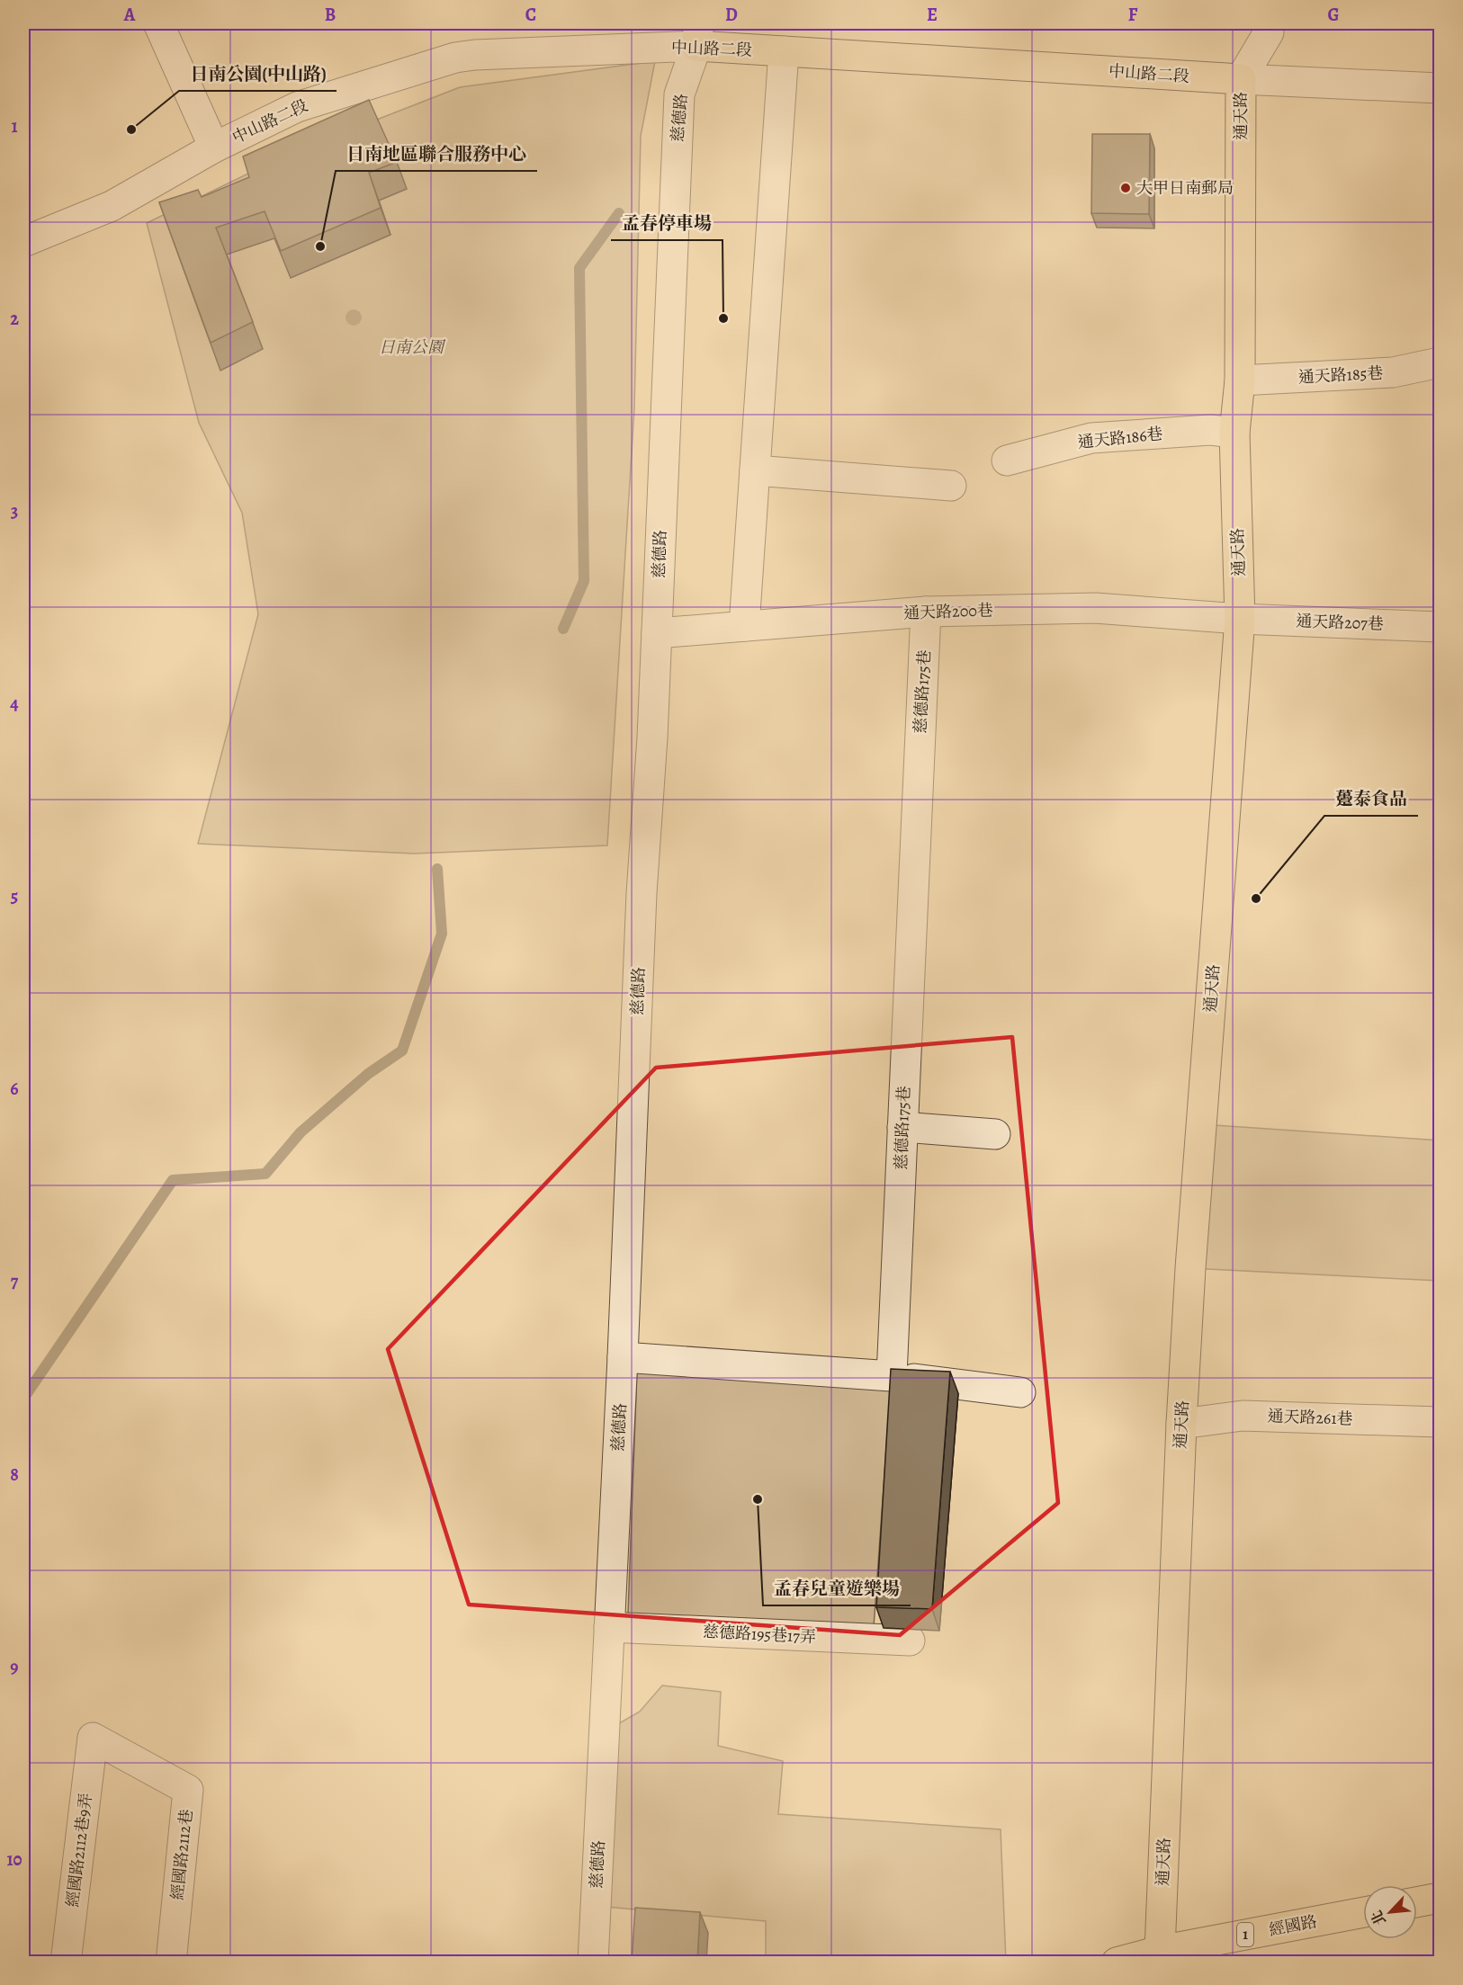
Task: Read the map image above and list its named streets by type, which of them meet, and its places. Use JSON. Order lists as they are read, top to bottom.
{
  "streets": {
    "main road": [
      "中山路二段",
      "通天路",
      "經國路",
      "1"
    ],
    "street": [
      "慈德路",
      "通天路185巷",
      "通天路186巷",
      "通天路200巷",
      "通天路207巷",
      "慈德路175巷",
      "通天路261巷",
      "慈德路195巷17弄",
      "經國路2112巷9弄",
      "經國路2112巷"
    ]
  },
  "crossings": [
    ["中山路二段", "通天路"],
    ["中山路二段", "慈德路"],
    ["通天路", "通天路185巷"],
    ["通天路", "通天路186巷"],
    ["通天路", "通天路200巷"],
    ["通天路", "通天路207巷"],
    ["通天路", "通天路261巷"],
    ["通天路", "經國路"],
    ["慈德路", "通天路200巷"],
    ["慈德路", "慈德路195巷17弄"],
    ["通天路200巷", "通天路207巷"],
    ["通天路200巷", "慈德路175巷"],
    ["經國路2112巷9弄", "經國路2112巷"]
  ],
  "parks": ["日南公園"],
  "places": [
    "日南公園(中山路)",
    "大甲日南郵局",
    "日南地區聯合服務中心",
    "孟春停車場",
    "躉泰食品",
    "孟春兒童遊樂場"
  ],
  "north": "bottom left",
  "grid": {
    "columns": [
      "A",
      "B",
      "C",
      "D",
      "E",
      "F",
      "G"
    ],
    "rows": [
      "1",
      "2",
      "3",
      "4",
      "5",
      "6",
      "7",
      "8",
      "9",
      "10"
    ]
  }
}
